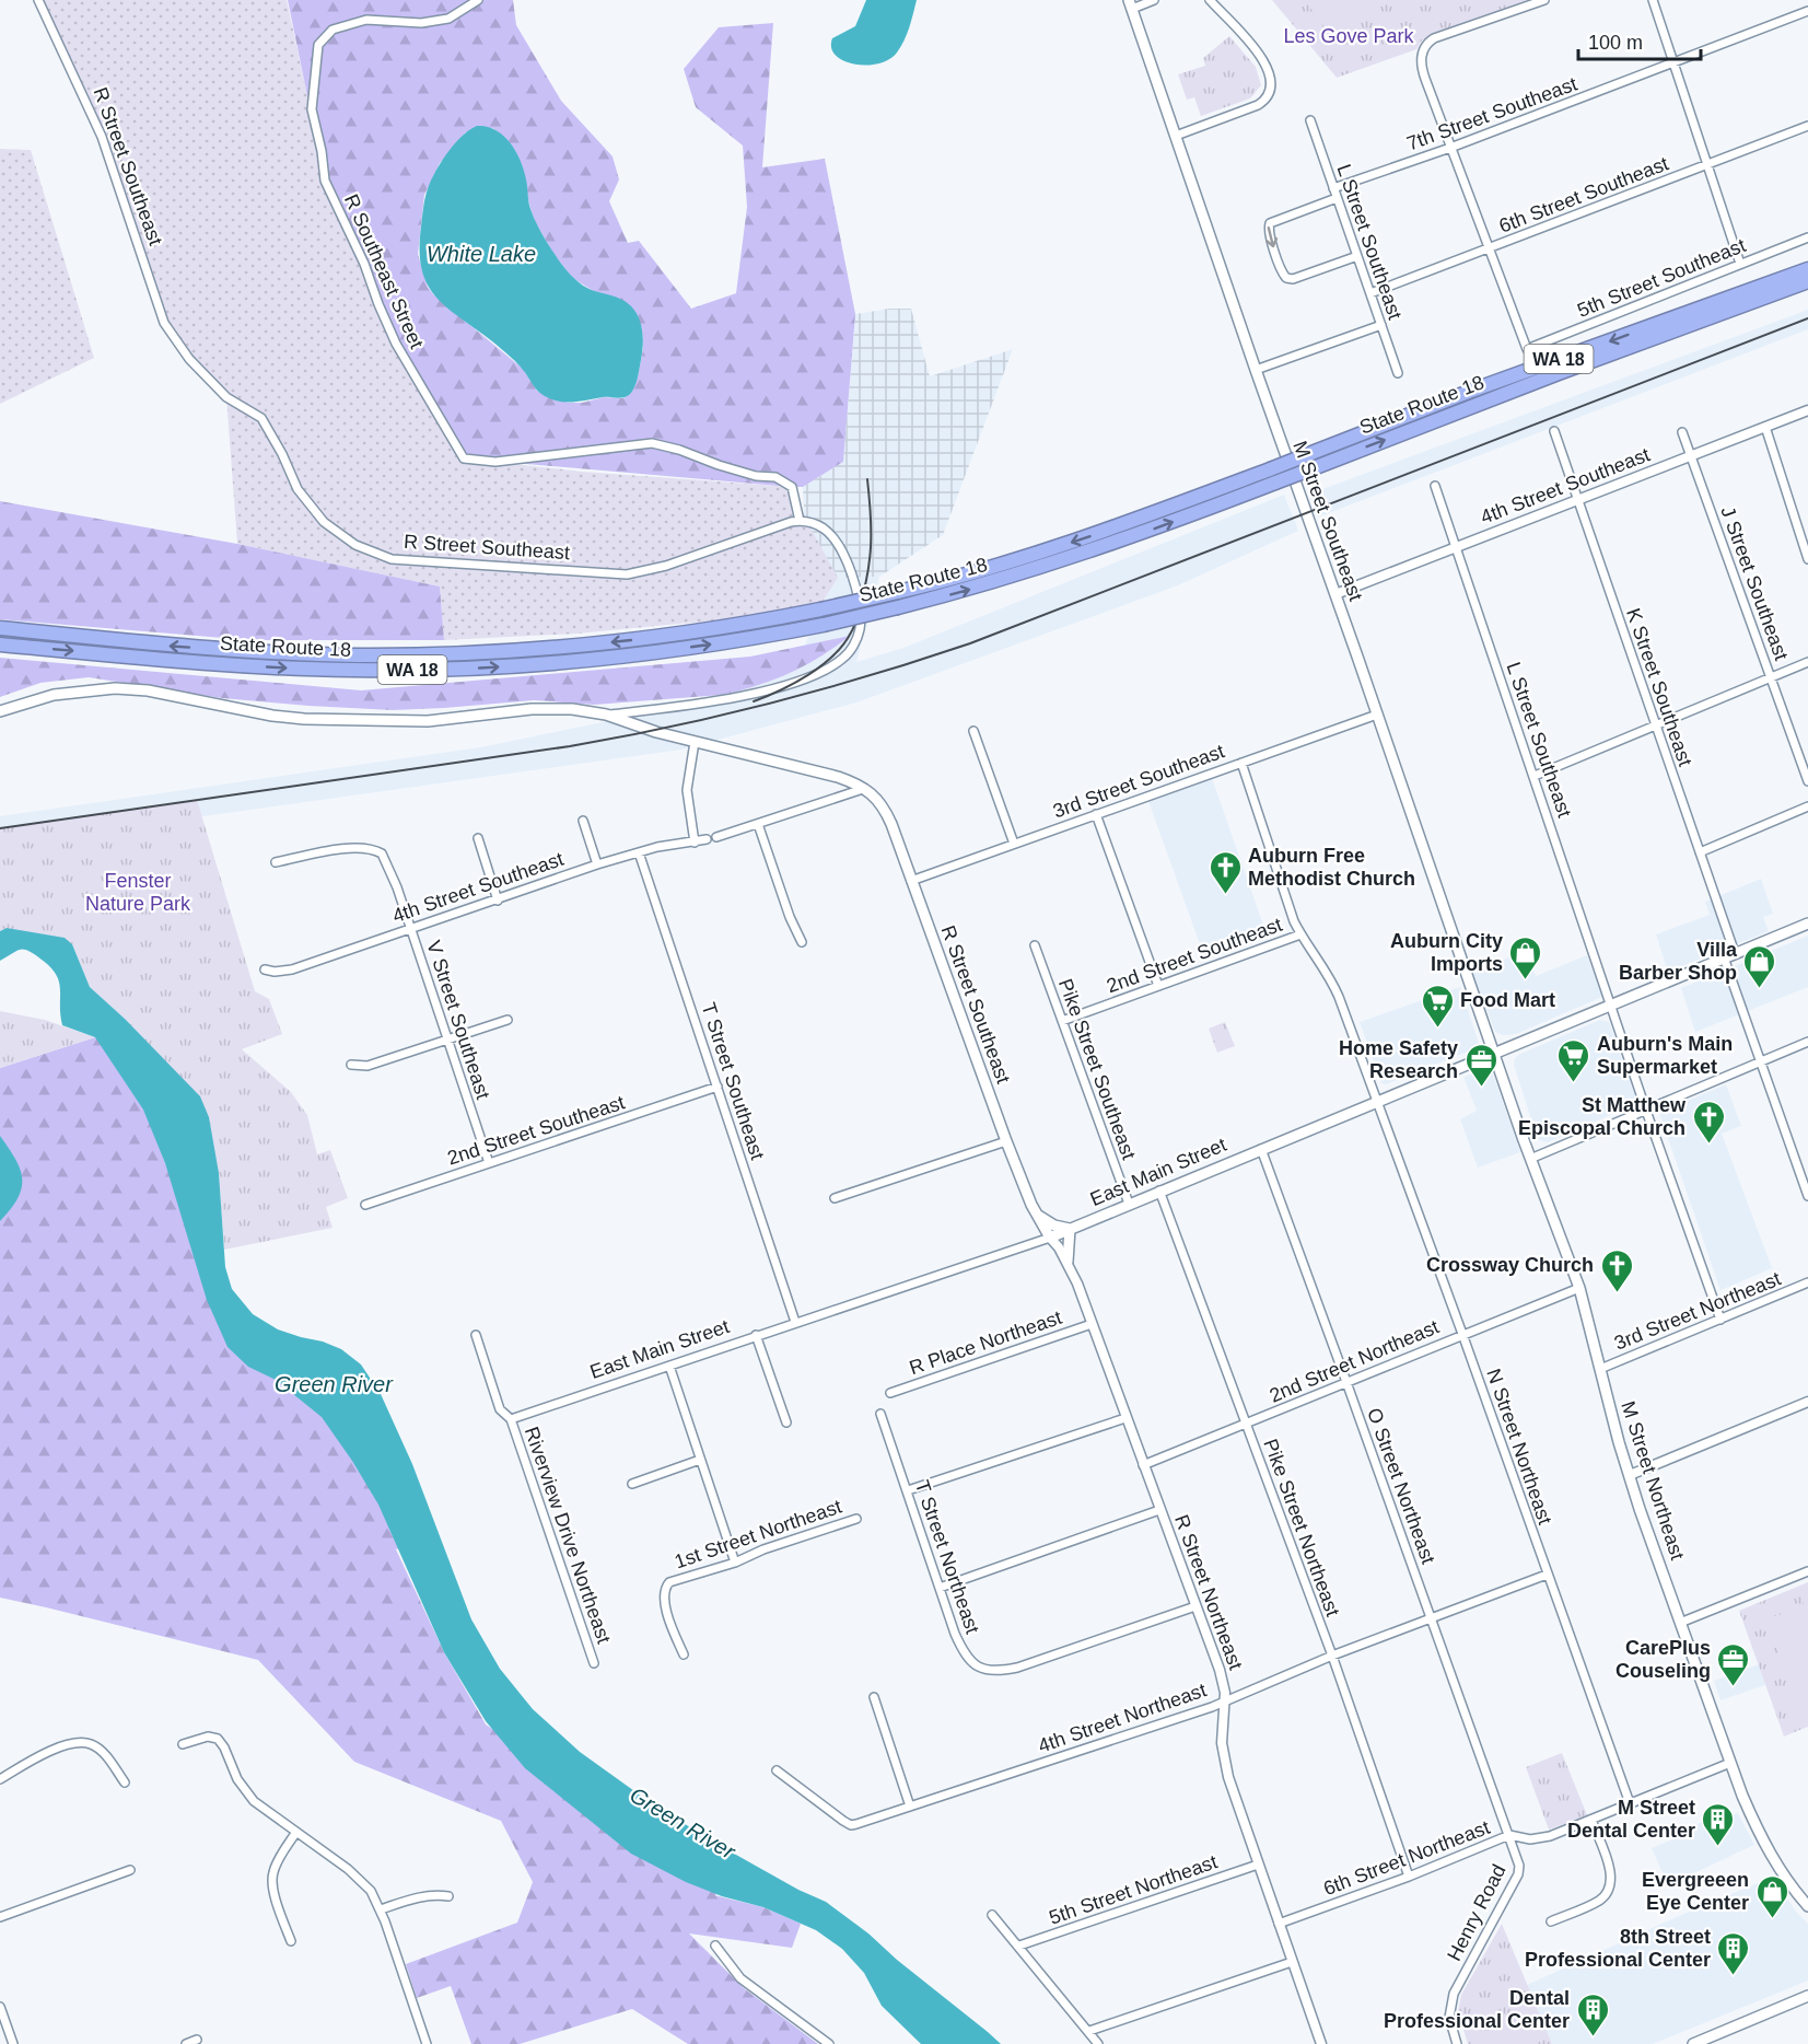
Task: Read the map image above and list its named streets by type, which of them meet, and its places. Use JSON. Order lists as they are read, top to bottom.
{
  "streets": {
    "highway": ["WA 18", "State Route 18"],
    "main road": [
      "R Street Southeast",
      "M Street Southeast",
      "East Main Street",
      "M Street Northeast"
    ],
    "street": [
      "7th Street Southeast",
      "6th Street Southeast",
      "L Street Southeast",
      "R Southeast Street",
      "5th Street Southeast",
      "4th Street Southeast",
      "J Street Southeast",
      "K Street Southeast",
      "3rd Street Southeast",
      "2nd Street Southeast",
      "V Street Southeast",
      "Pike Street Southeast",
      "T Street Southeast",
      "3rd Street Northeast",
      "R Place Northeast",
      "2nd Street Northeast",
      "N Street Northeast",
      "O Street Northeast",
      "Pike Street Northeast",
      "1st Street Northeast",
      "Riverview Drive Northeast",
      "T Street Northeast",
      "R Street Northeast",
      "4th Street Northeast",
      "6th Street Northeast",
      "5th Street Northeast",
      "Henry Road"
    ]
  },
  "crossings": [
    ["7th Street Southeast", "L Street Southeast"],
    ["R Street Southeast", "R Southeast Street"],
    ["R Street Southeast", "3rd Street Southeast"],
    ["R Street Southeast", "East Main Street"],
    ["R Street Southeast", "R Street Northeast"],
    ["6th Street Southeast", "L Street Southeast"],
    ["6th Street Southeast", "5th Street Southeast"],
    ["L Street Southeast", "4th Street Southeast"],
    ["L Street Southeast", "East Main Street"],
    ["L Street Southeast", "3rd Street Northeast"],
    ["4th Street Southeast", "M Street Southeast"],
    ["4th Street Southeast", "J Street Southeast"],
    ["4th Street Southeast", "K Street Southeast"],
    ["4th Street Southeast", "V Street Southeast"],
    ["4th Street Southeast", "T Street Southeast"],
    ["M Street Southeast", "3rd Street Southeast"],
    ["M Street Southeast", "East Main Street"],
    ["M Street Southeast", "M Street Northeast"],
    ["K Street Southeast", "East Main Street"],
    ["3rd Street Southeast", "N Street Northeast"],
    ["2nd Street Southeast", "V Street Southeast"],
    ["2nd Street Southeast", "Pike Street Southeast"],
    ["2nd Street Southeast", "T Street Southeast"],
    ["2nd Street Southeast", "N Street Northeast"],
    ["Pike Street Southeast", "East Main Street"],
    ["T Street Southeast", "East Main Street"],
    ["East Main Street", "N Street Northeast"],
    ["East Main Street", "M Street Northeast"],
    ["East Main Street", "O Street Northeast"],
    ["East Main Street", "Pike Street Northeast"],
    ["East Main Street", "Riverview Drive Northeast"],
    ["East Main Street", "R Street Northeast"],
    ["3rd Street Northeast", "M Street Northeast"],
    ["R Place Northeast", "R Street Northeast"],
    ["2nd Street Northeast", "N Street Northeast"],
    ["2nd Street Northeast", "M Street Northeast"],
    ["2nd Street Northeast", "O Street Northeast"],
    ["2nd Street Northeast", "Pike Street Northeast"],
    ["2nd Street Northeast", "R Street Northeast"],
    ["N Street Northeast", "4th Street Northeast"],
    ["N Street Northeast", "6th Street Northeast"],
    ["M Street Northeast", "6th Street Northeast"],
    ["O Street Northeast", "4th Street Northeast"],
    ["O Street Northeast", "6th Street Northeast"],
    ["O Street Northeast", "Henry Road"],
    ["Pike Street Northeast", "4th Street Northeast"],
    ["Pike Street Northeast", "6th Street Northeast"],
    ["T Street Northeast", "R Street Northeast"],
    ["R Street Northeast", "4th Street Northeast"],
    ["R Street Northeast", "6th Street Northeast"],
    ["R Street Northeast", "5th Street Northeast"],
    ["6th Street Northeast", "Henry Road"]
  ],
  "water": ["White Lake", "Green River"],
  "parks": ["Les Gove Park", "Fenster Nature Park"],
  "places": {
    "church": ["Auburn Free Methodist Church", "St Matthew Episcopal Church", "Crossway Church"],
    "shop": ["Auburn City Imports", "Villa Barber Shop", "Evergreeen Eye Center"],
    "supermarket": ["Food Mart", "Auburn's Main Supermarket"],
    "office": ["Home Safety Research", "CarePlus Couseling"],
    "building": ["M Street Dental Center", "8th Street Professional Center", "Dental Professional Center"]
  },
  "scale_bar": "100 m"
}
